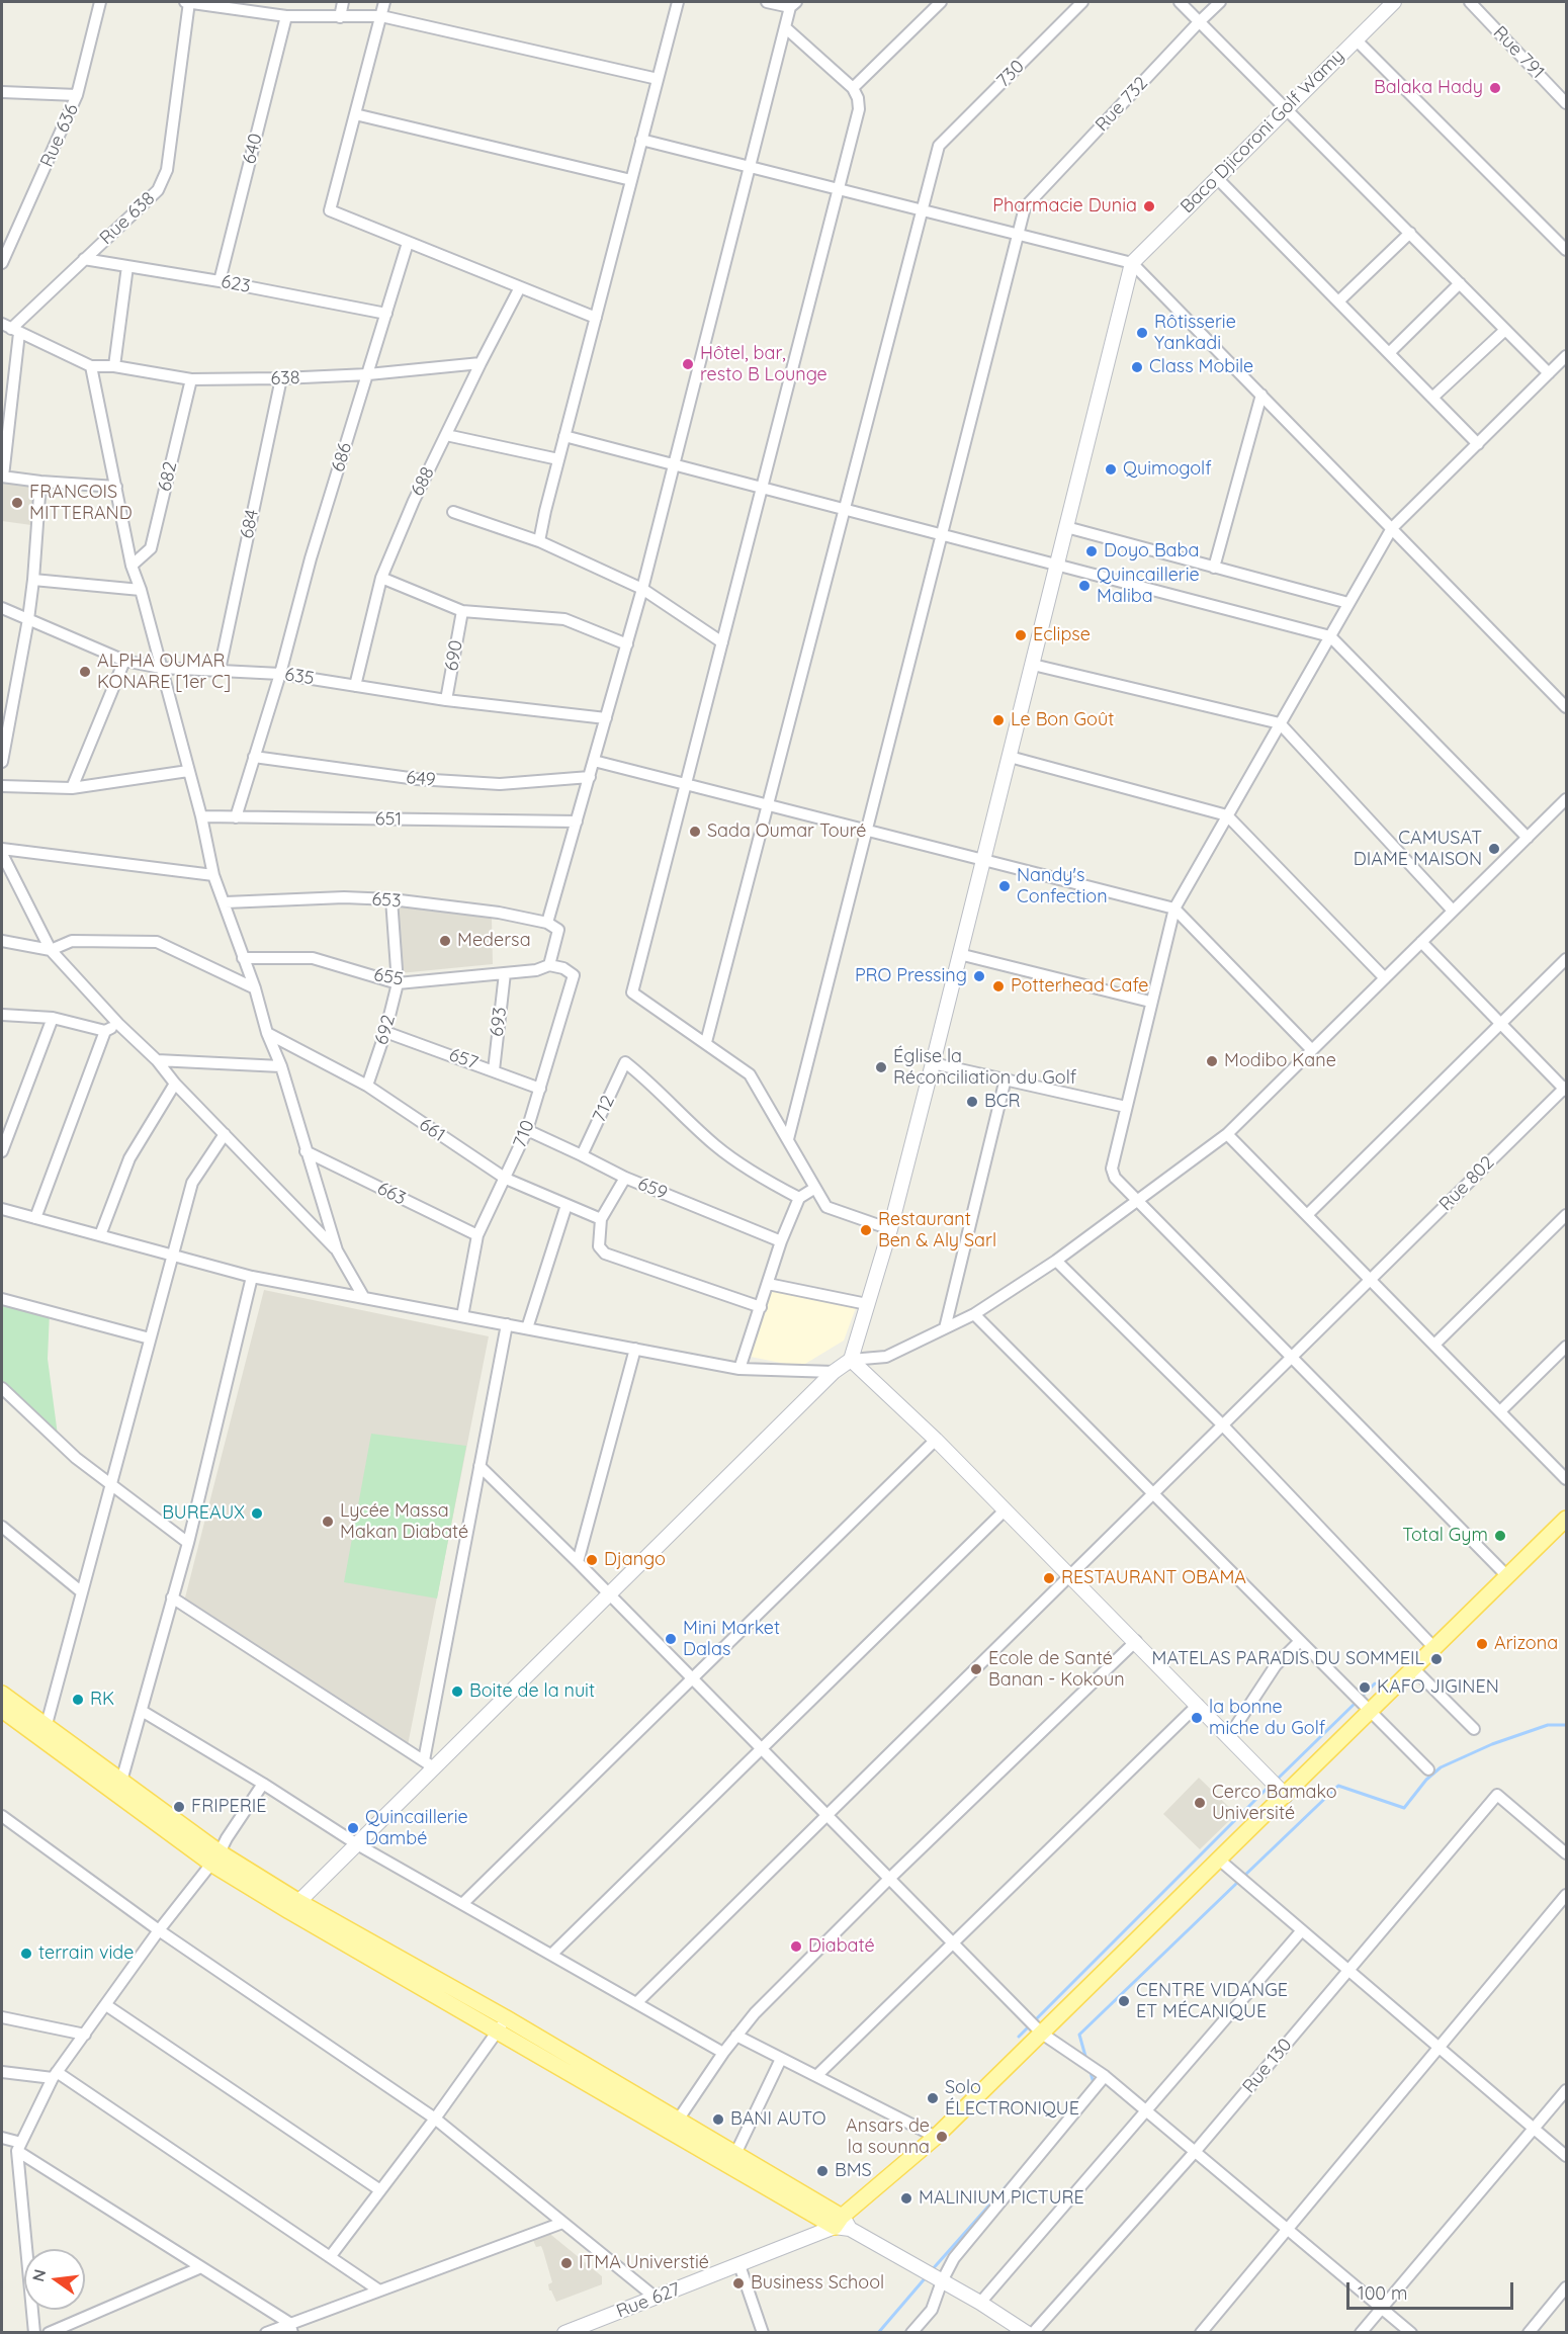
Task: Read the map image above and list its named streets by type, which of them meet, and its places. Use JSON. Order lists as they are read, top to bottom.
{
  "streets": {
    "street": [
      "Rue 791",
      "730",
      "Rue 732",
      "Baco Djicoroni Golf Wamy",
      "Rue 636",
      "640",
      "Rue 638",
      "623",
      "638",
      "686",
      "682",
      "688",
      "684",
      "690",
      "635",
      "649",
      "651",
      "653",
      "655",
      "693",
      "692",
      "657",
      "712",
      "661",
      "710",
      "Rue 802",
      "659",
      "663",
      "Rue 130",
      "Rue 627"
    ]
  },
  "crossings": [
    ["640", "623"],
    ["Rue 638", "623"],
    ["623", "686"],
    ["638", "686"],
    ["638", "682"],
    ["638", "688"],
    ["638", "684"],
    ["686", "635"],
    ["686", "649"],
    ["686", "651"],
    ["688", "635"],
    ["684", "635"],
    ["690", "635"],
    ["653", "692"],
    ["655", "693"],
    ["655", "692"],
    ["655", "710"],
    ["693", "657"],
    ["692", "657"],
    ["692", "661"],
    ["657", "710"],
    ["712", "659"],
    ["661", "710"],
    ["710", "659"],
    ["710", "663"]
  ],
  "places": [
    "Balaka Hady",
    "Pharmacie Dunia",
    "Rôtisserie Yankadi",
    "Hôtel, bar, resto B Lounge",
    "Class Mobile",
    "Quimogolf",
    "FRANCOIS MITTERAND",
    "Doyo Baba",
    "Quincaillerie Maliba",
    "Eclipse",
    "ALPHA OUMAR KONARE [1er C]",
    "Le Bon Goût",
    "Sada Oumar Touré",
    "CAMUSAT DIAME MAISON",
    "Nandy's Confection",
    "Medersa",
    "PRO Pressing",
    "Potterhead Cafe",
    "Modibo Kane",
    "Église la Réconciliation du Golf",
    "BCR",
    "Restaurant Ben & Aly Sarl",
    "BUREAUX",
    "Lycée Massa Makan Diabaté",
    "Total Gym",
    "Django",
    "RESTAURANT OBAMA",
    "Mini Market Dalas",
    "Arizona",
    "MATELAS PARADIS DU SOMMEIL",
    "Ecole de Santé Banan - Kokoun",
    "KAFO JIGINEN",
    "Boite de la nuit",
    "RK",
    "la bonne miche du Golf",
    "Cerco Bamako Université",
    "FRIPERIE",
    "Quincaillerie Dambé",
    "Diabaté",
    "terrain vide",
    "CENTRE VIDANGE ET MÉCANIQUE",
    "Solo ÉLECTRONIQUE",
    "BANI AUTO",
    "Ansars de la sounna",
    "BMS",
    "MALINIUM PICTURE",
    "ITMA Universtié",
    "Business School"
  ],
  "scale_bar": "100 m",
  "north": "left"
}
